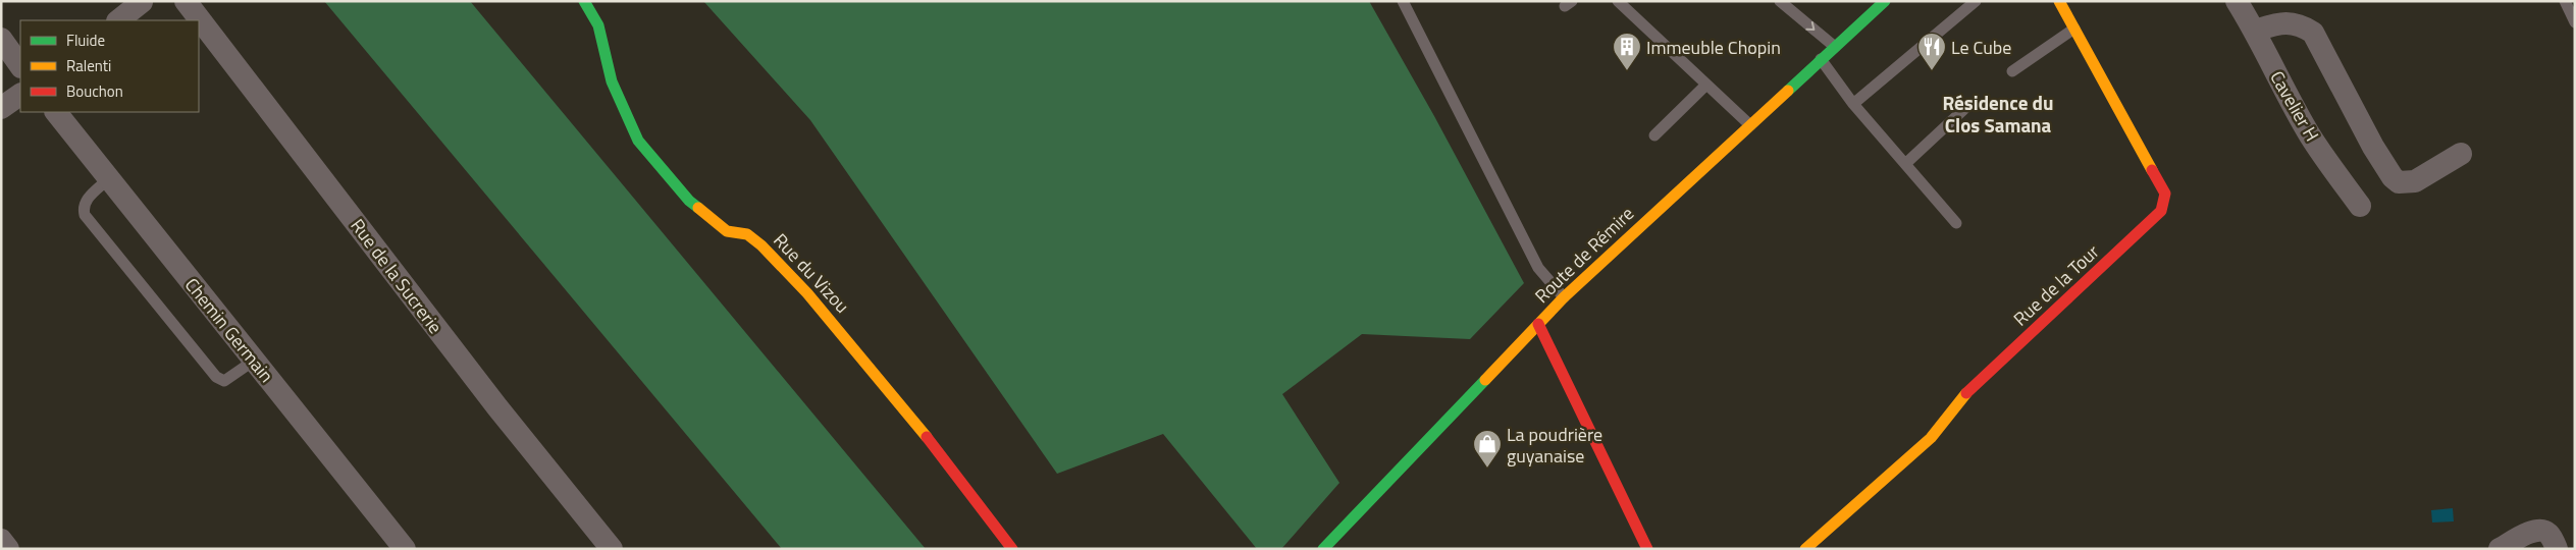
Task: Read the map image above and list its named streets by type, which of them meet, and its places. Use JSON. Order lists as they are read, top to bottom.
{
  "streets": {
    "street": [
      "Cavelier H",
      "Route de Rémire",
      "Rue du Vizou",
      "Rue de la Sucrerie",
      "Rue de la Tour",
      "Chemin Germain"
    ]
  },
  "districts": ["Résidence du Clos Samana"],
  "places": {
    "building": ["Immeuble Chopin"],
    "restaurant": ["Le Cube"],
    "shop": ["La poudrière guyanaise"]
  },
  "legend": ["Fluide", "Ralenti", "Bouchon"]
}
